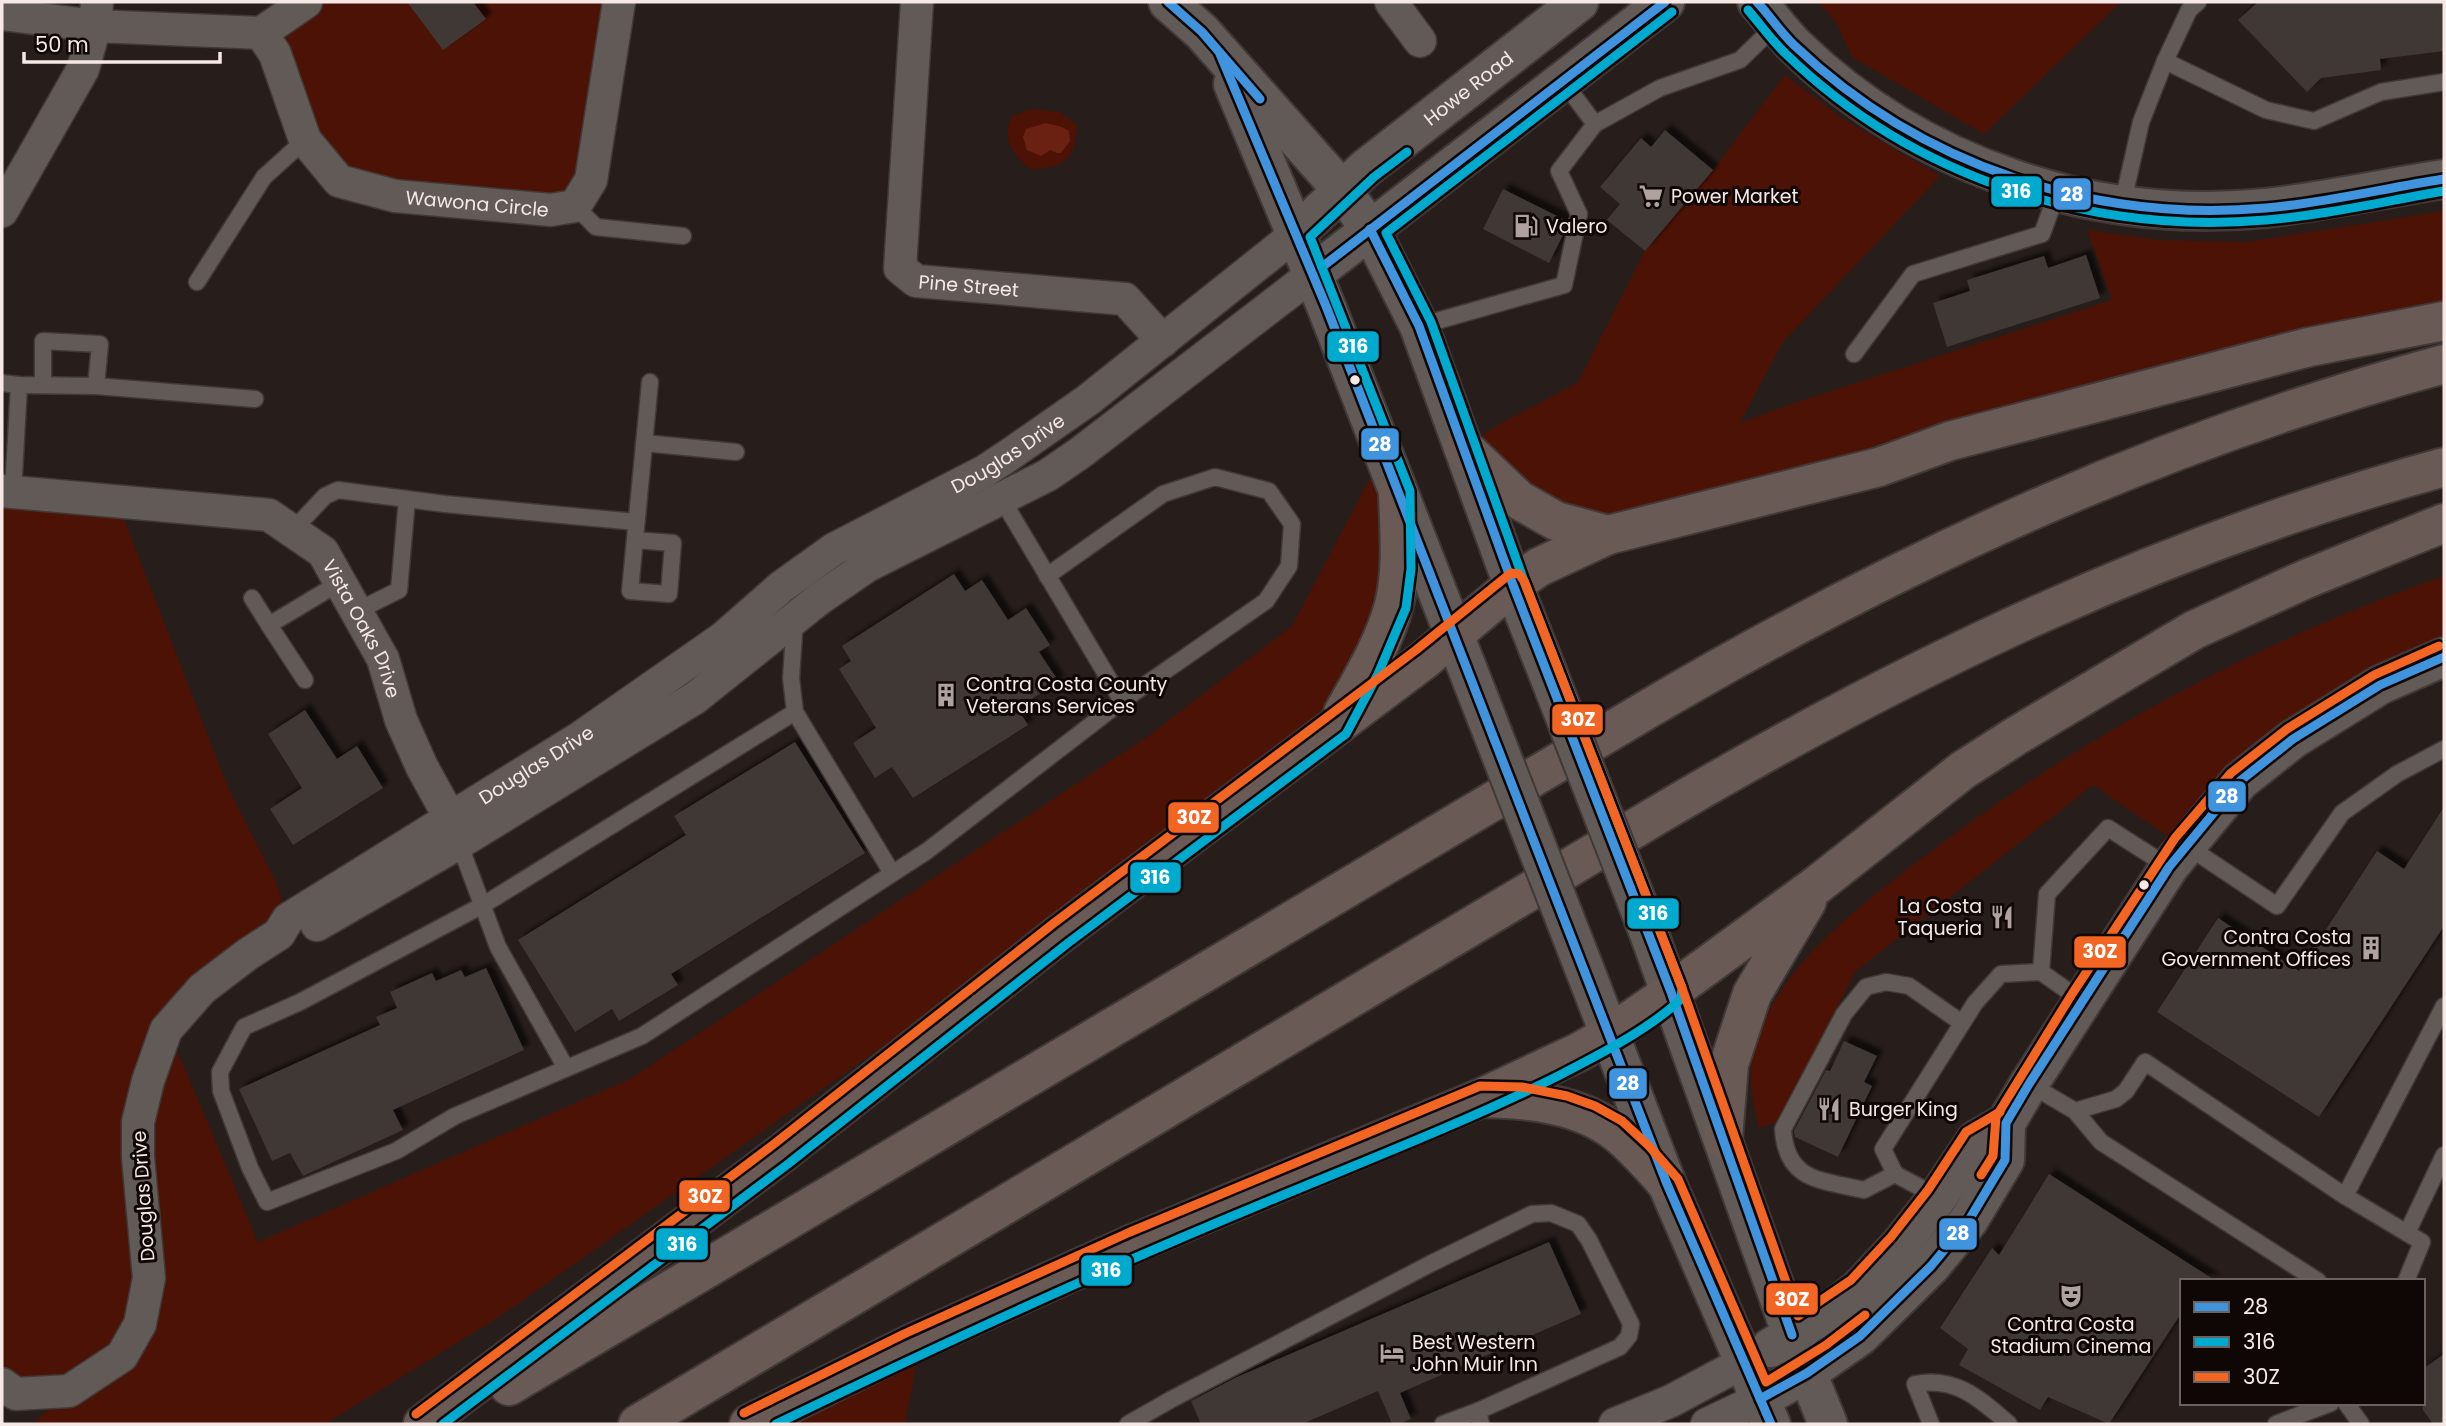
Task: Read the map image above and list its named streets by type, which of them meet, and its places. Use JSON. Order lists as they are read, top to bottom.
{
  "streets": {
    "street": [
      "Howe Road",
      "Wawona Circle",
      "Pine Street",
      "Douglas Drive",
      "Vista Oaks Drive"
    ]
  },
  "crossings": [
    ["Howe Road", "Douglas Drive"],
    ["Pine Street", "Douglas Drive"],
    ["Douglas Drive", "Vista Oaks Drive"]
  ],
  "places": {
    "supermarket": ["Power Market"],
    "fuel station": ["Valero"],
    "building": ["Contra Costa County Veterans Services", "Contra Costa Government Offices"],
    "restaurant": ["La Costa Taqueria", "Burger King"],
    "theatre": ["Contra Costa Stadium Cinema"],
    "hotel": ["Best Western John Muir Inn"]
  },
  "lines": ["transit line 28", "transit line 316", "transit line 30Z"],
  "legend": ["28", "316", "30Z"],
  "scale_bar": "50 m"
}
